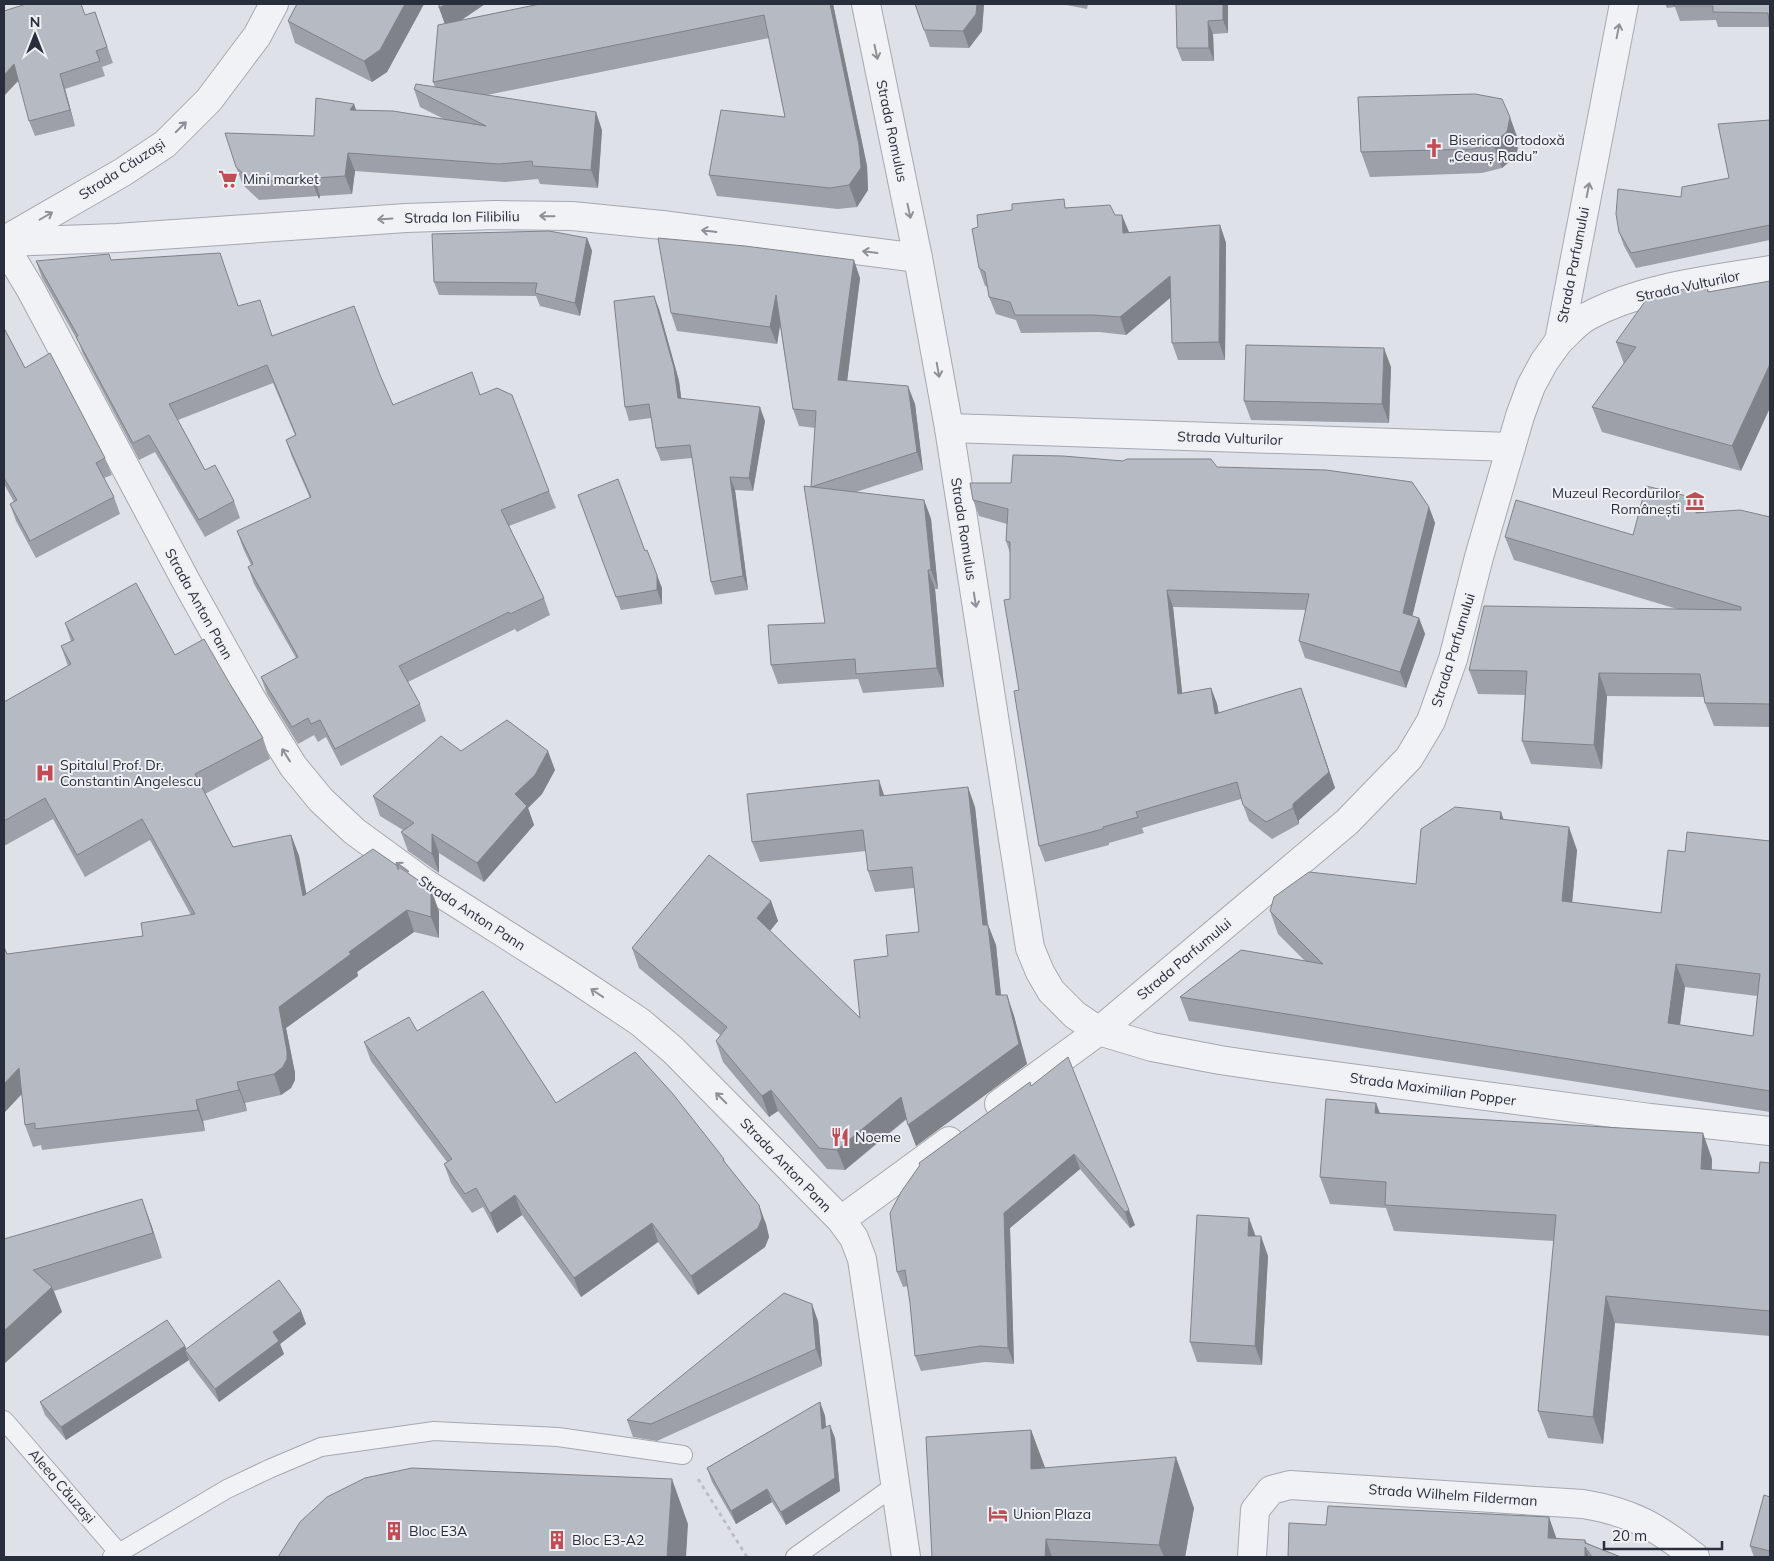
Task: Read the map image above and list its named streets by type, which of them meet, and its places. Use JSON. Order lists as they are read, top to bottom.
{
  "streets": {
    "street": [
      "Strada Romulus",
      "Strada Căuzași",
      "Strada Ion Filibiliu",
      "Strada Parfumului",
      "Strada Vulturilor",
      "Strada Anton Pann",
      "Strada Maximilian Popper",
      "Strada Wilhelm Filderman"
    ],
    "lane": ["Aleea Căuzași"]
  },
  "crossings": [
    ["Strada Romulus", "Strada Ion Filibiliu"],
    ["Strada Romulus", "Strada Parfumului"],
    ["Strada Romulus", "Strada Vulturilor"],
    ["Strada Romulus", "Strada Maximilian Popper"],
    ["Strada Căuzași", "Strada Ion Filibiliu"],
    ["Strada Parfumului", "Strada Vulturilor"],
    ["Strada Parfumului", "Strada Anton Pann"],
    ["Strada Parfumului", "Strada Maximilian Popper"]
  ],
  "one_way": [
    "Strada Romulus",
    "Strada Căuzași",
    "Strada Ion Filibiliu",
    "Strada Anton Pann"
  ],
  "places": {
    "church": ["Biserica Ortodoxă „Ceauș Radu”"],
    "supermarket": ["Mini market"],
    "museum": ["Muzeul Recordurilor Românești"],
    "hospital": ["Spitalul Prof. Dr. Constantin Angelescu"],
    "restaurant": ["Noeme"],
    "hotel": ["Union Plaza"],
    "building": ["Bloc E3A", "Bloc E3-A2"]
  },
  "scale_bar": "20 m",
  "north": "top"
}
